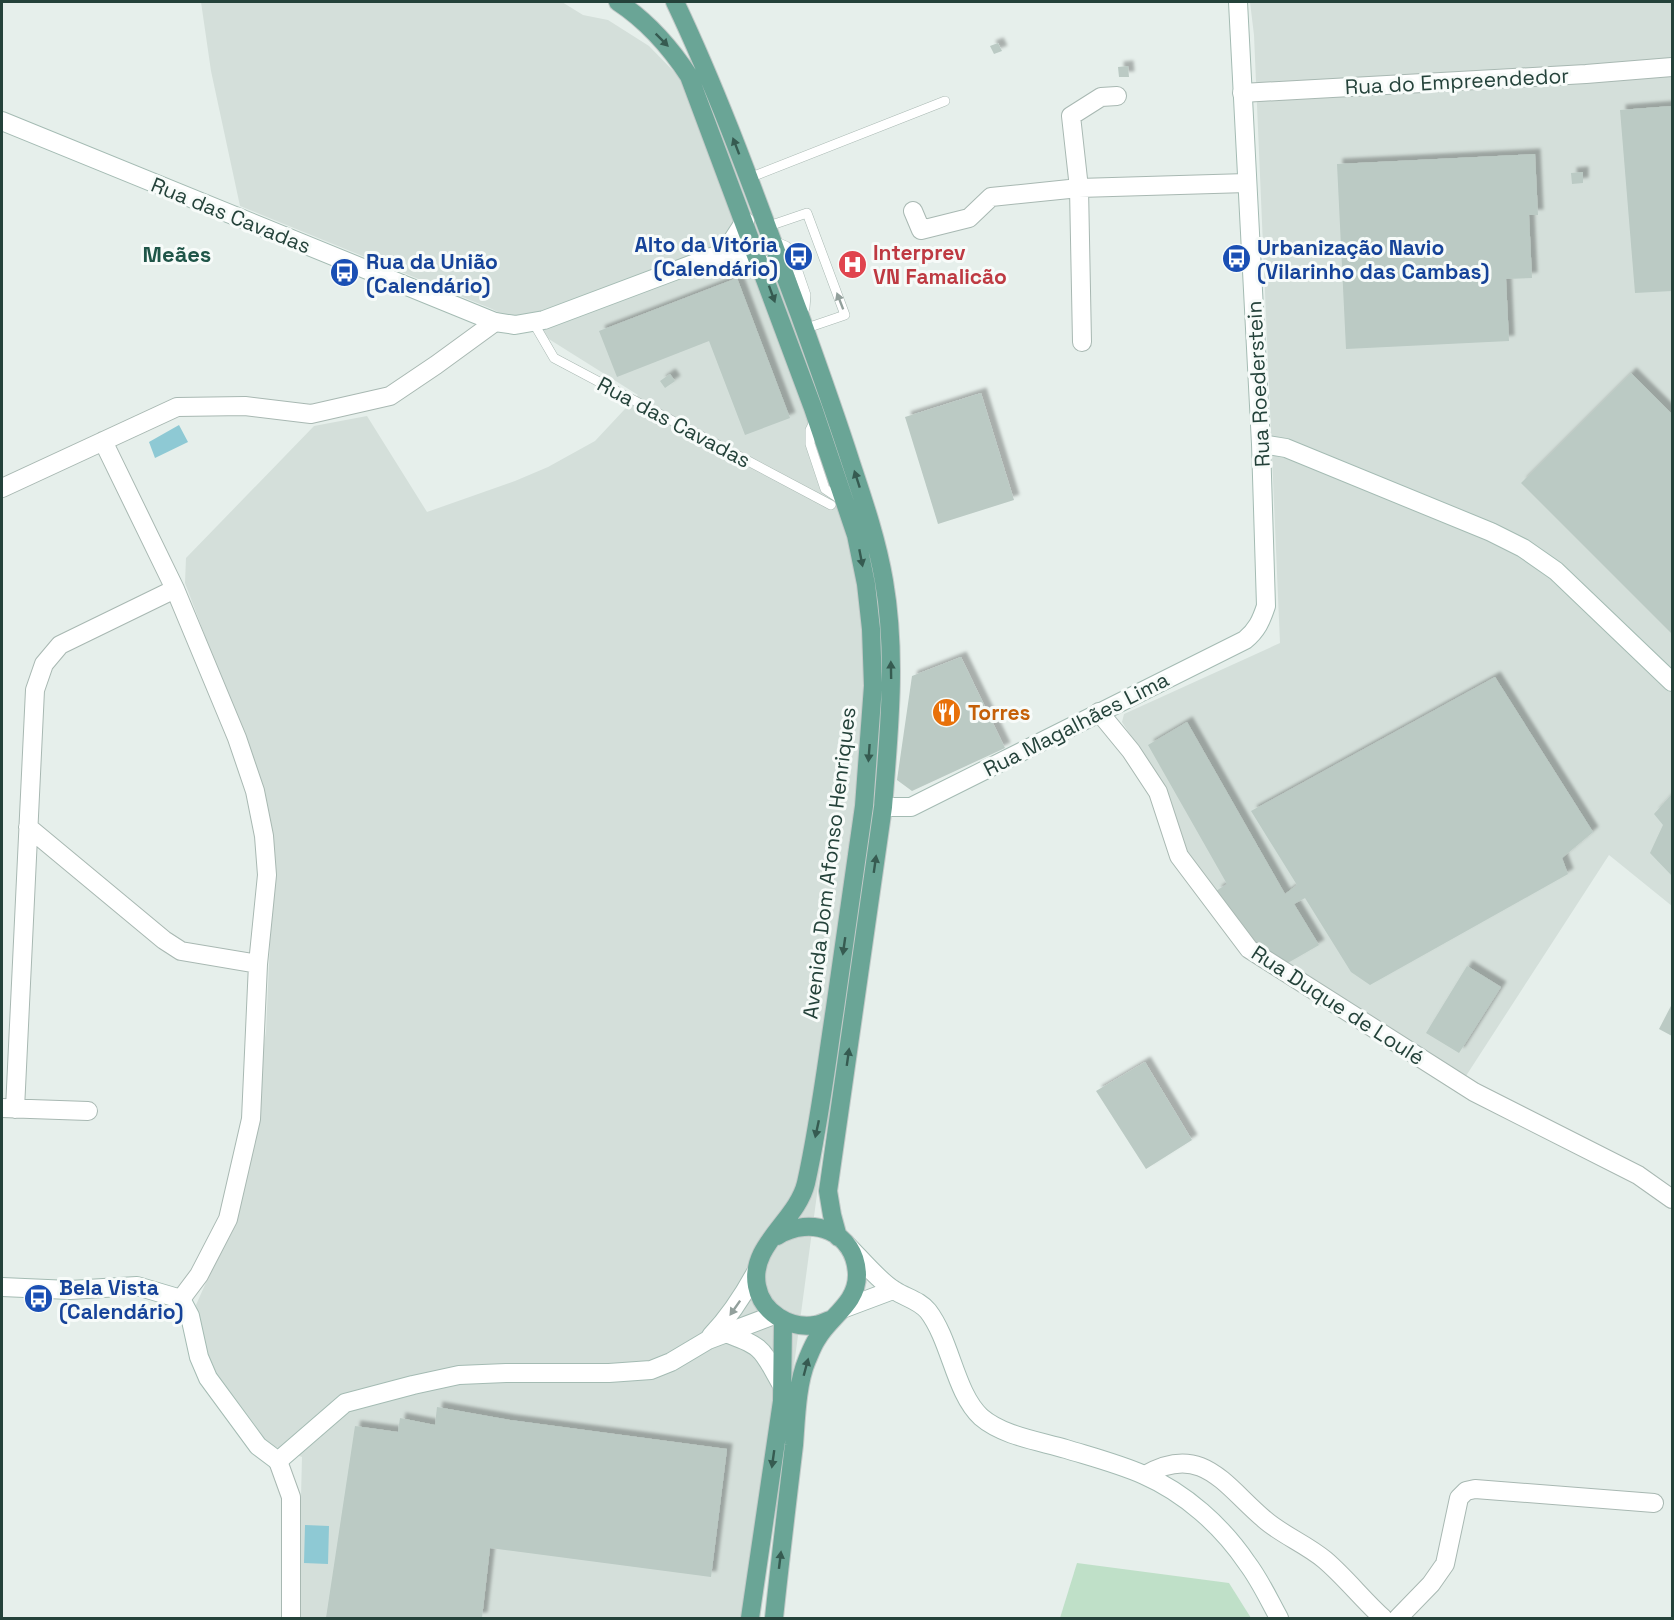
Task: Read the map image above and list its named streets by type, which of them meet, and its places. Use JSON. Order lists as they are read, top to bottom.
{
  "streets": {
    "main road": ["Avenida Dom Afonso Henriques"],
    "street": [
      "Rua do Empreendedor",
      "Rua das Cavadas",
      "Rua Roederstein",
      "Rua Magalhães Lima",
      "Rua Duque de Loulé"
    ]
  },
  "crossings": [
    ["Rua do Empreendedor", "Rua Roederstein"],
    ["Rua das Cavadas", "Avenida Dom Afonso Henriques"],
    ["Rua Roederstein", "Rua Magalhães Lima"],
    ["Rua Magalhães Lima", "Avenida Dom Afonso Henriques"],
    ["Rua Magalhães Lima", "Rua Duque de Loulé"]
  ],
  "districts": ["Meães"],
  "places": {
    "bus stop": [
      "Alto da Vitória (Calendário)",
      "Urbanização Navio (Vilarinho das Cambas)",
      "Rua da União (Calendário)",
      "Bela Vista (Calendário)"
    ],
    "hospital": ["Interprev VN Famalicão"],
    "restaurant": ["Torres"]
  }
}
